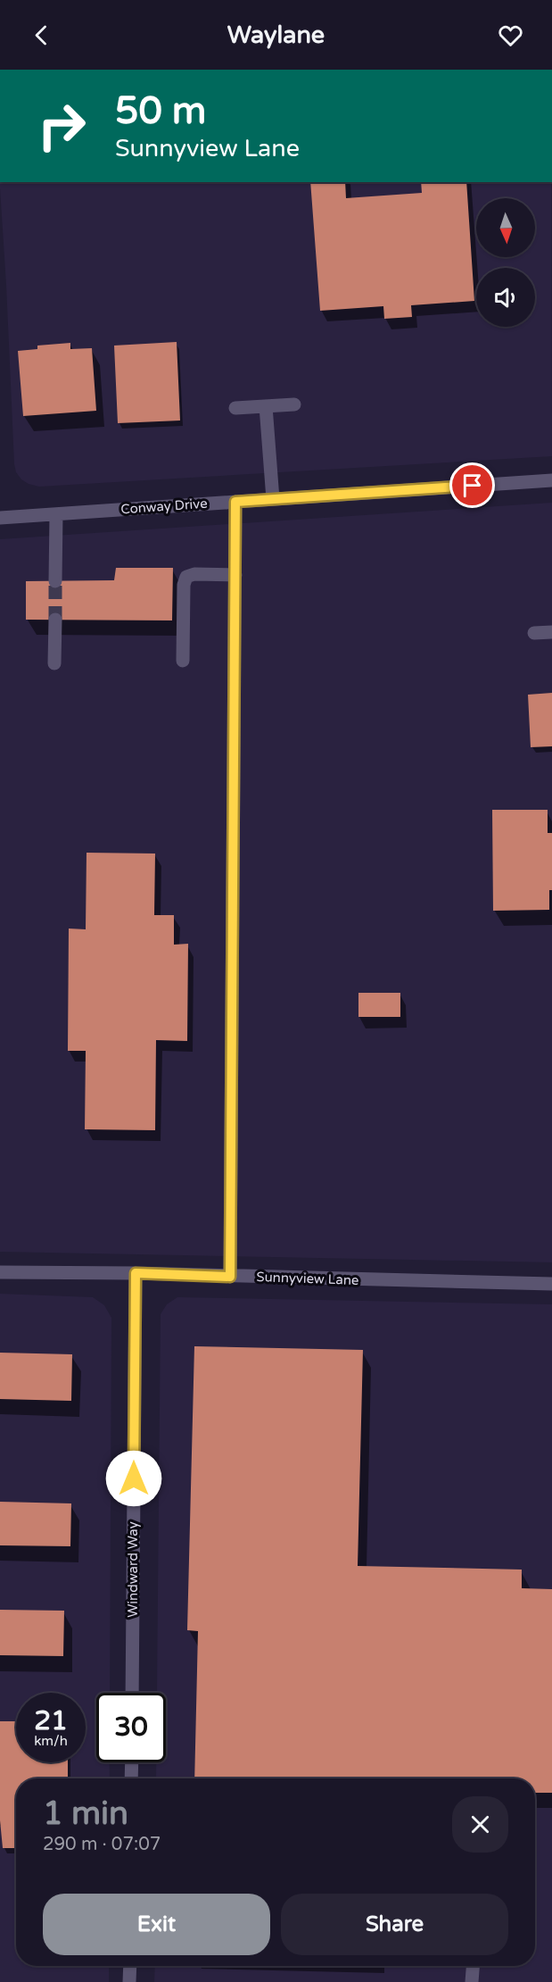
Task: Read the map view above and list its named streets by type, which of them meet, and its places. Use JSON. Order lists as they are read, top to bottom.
{
  "streets": {
    "street": ["Conway Drive", "Sunnyview Lane", "Windward Way"]
  },
  "crossings": [
    ["Sunnyview Lane", "Windward Way"]
  ],
  "north": "bottom",
  "page": {
    "header": "Waylane",
    "turn": ["50 m", "Sunnyview Lane"],
    "speed": "21 km/h",
    "limit": "30",
    "heading": ["1 min", "290 m · 07:07"],
    "buttons": ["Exit", "Share"]
  }
}
